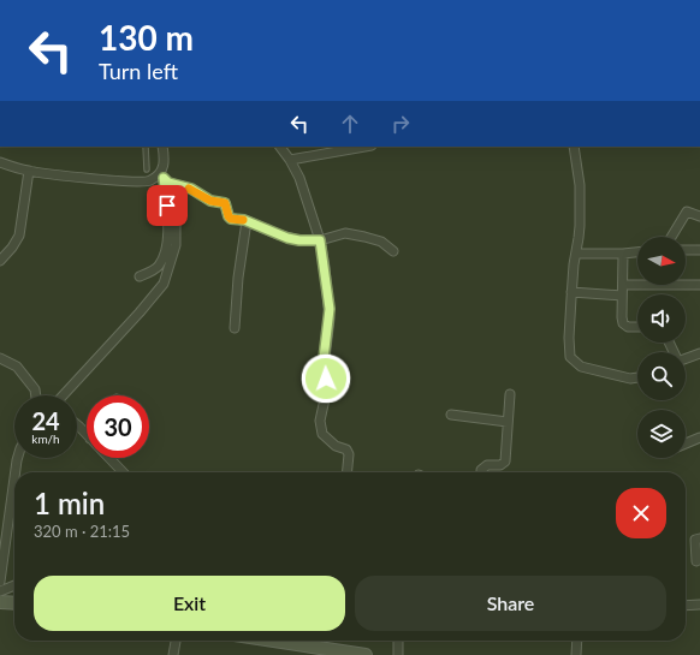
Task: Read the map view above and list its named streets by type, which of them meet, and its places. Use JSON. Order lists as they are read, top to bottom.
{
  "north": "right",
  "page": {
    "turn": ["130 m", "Turn left"],
    "speed": "24 km/h",
    "limit": "30",
    "heading": ["1 min", "320 m · 21:15"],
    "buttons": ["Exit", "Share"]
  }
}
